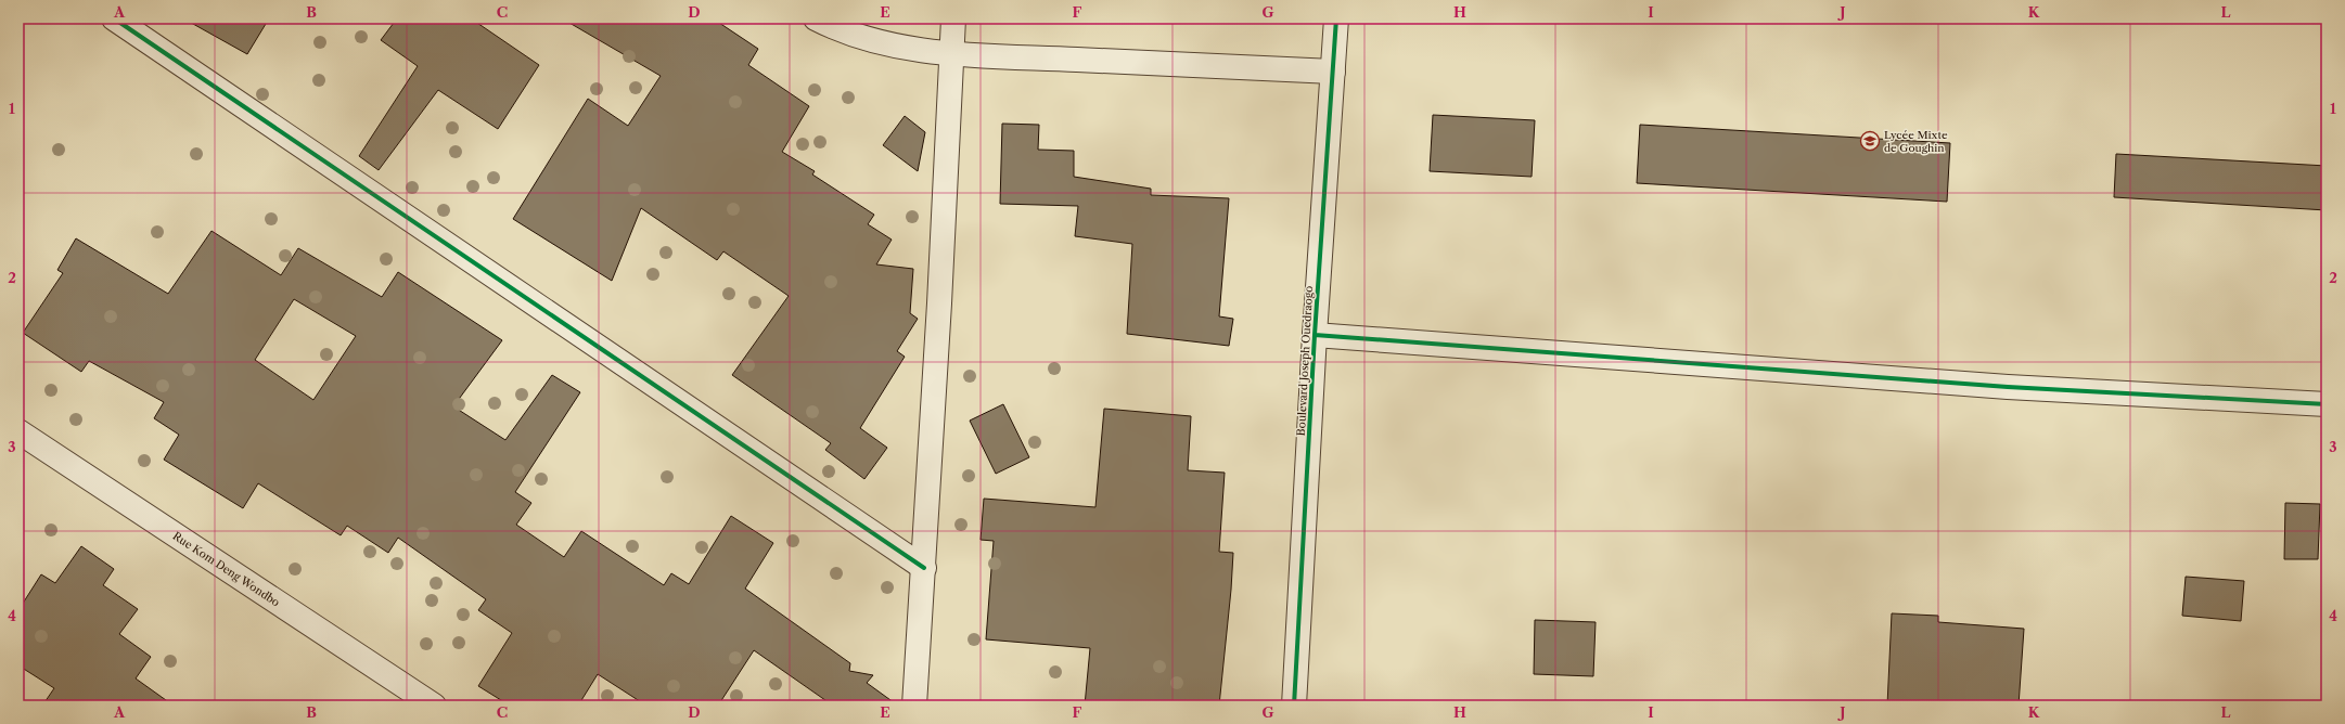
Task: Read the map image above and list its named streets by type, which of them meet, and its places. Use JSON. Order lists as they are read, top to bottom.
{
  "streets": {
    "street": ["Boulevard Joseph Ouedraogo", "Rue Kom Deng Wondbo"]
  },
  "places": {
    "school or university": ["Lycée Mixte de Goughin"]
  },
  "grid": {
    "columns": [
      "A",
      "B",
      "C",
      "D",
      "E",
      "F",
      "G",
      "H",
      "I",
      "J",
      "K",
      "L"
    ],
    "rows": [
      "1",
      "2",
      "3",
      "4"
    ]
  }
}
